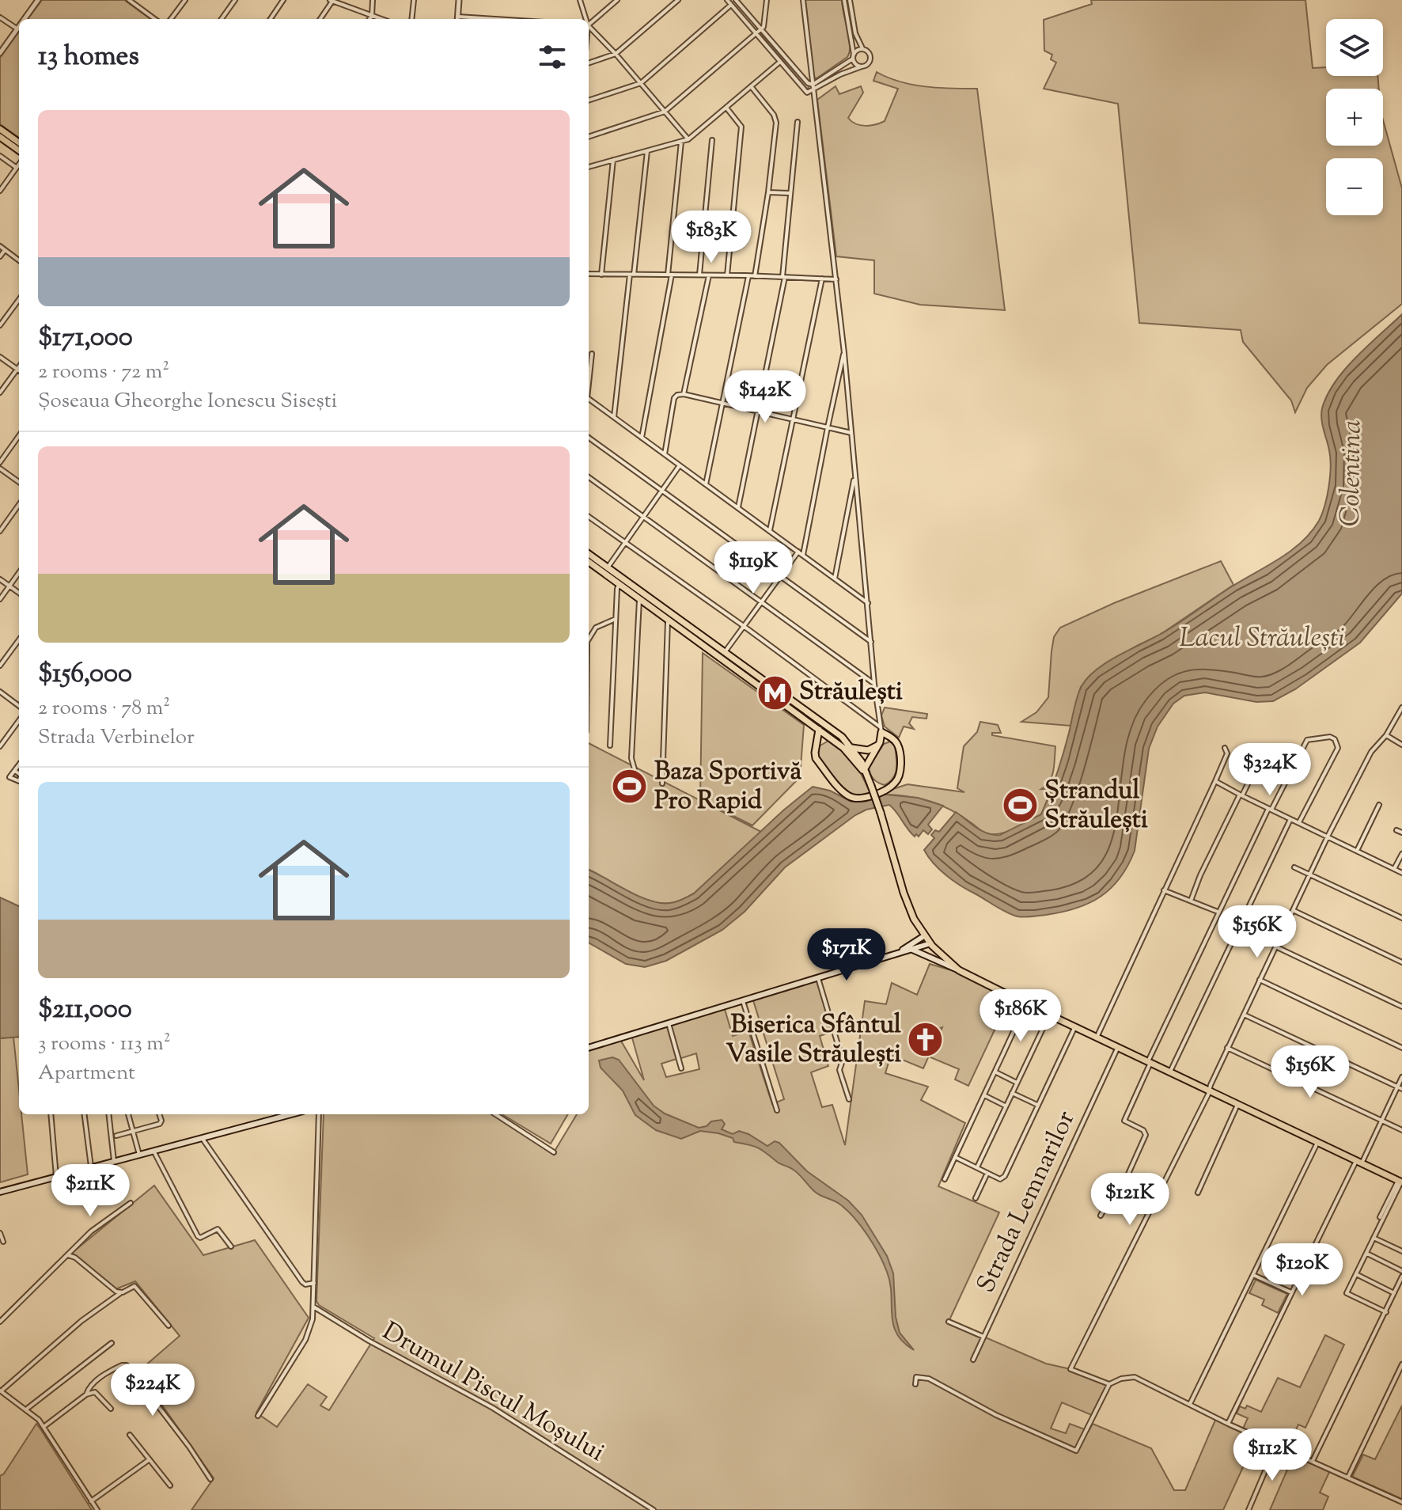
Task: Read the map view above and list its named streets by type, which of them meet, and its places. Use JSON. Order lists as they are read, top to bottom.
{
  "streets": {
    "street": ["Strada Lemnarilor", "Drumul Piscul Moșului"]
  },
  "water": ["Colentina", "Lacul Străulești"],
  "places": {
    "metro station": ["Străulești"],
    "sports": ["Baza Sportivă Pro Rapid", "Ștrandul Străulești"],
    "church": ["Biserica Sfântul Vasile Străulești"]
  },
  "page": {
    "map_buttons": ["+", "−"],
    "heading": "13 homes",
    "list": [
      {
        "name": "$171,000",
        "note": "2 rooms · 72 m² · Șoseaua Gheorghe Ionescu Sisești"
      },
      {
        "name": "$156,000",
        "note": "2 rooms · 78 m² · Strada Verbinelor"
      },
      {
        "name": "$211,000",
        "note": "3 rooms · 113 m² · Apartment"
      }
    ],
    "price": [
      "$183K",
      "$142K",
      "$119K",
      "$324K",
      "$156K",
      "$171K",
      "$186K",
      "$156K",
      "$211K",
      "$121K",
      "$120K",
      "$224K",
      "$112K"
    ]
  }
}
